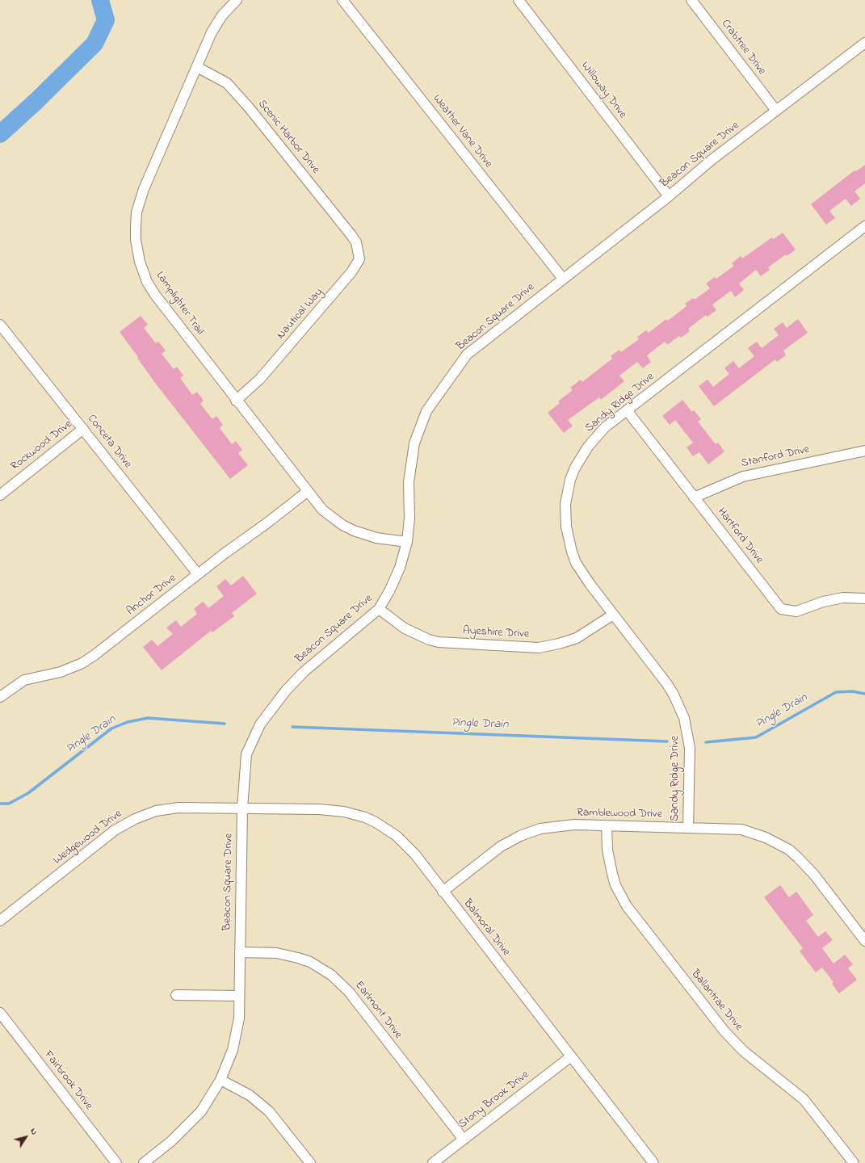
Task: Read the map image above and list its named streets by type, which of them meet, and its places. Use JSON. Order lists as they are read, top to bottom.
{
  "streets": {
    "street": [
      "Crabtree Drive",
      "Willoway Drive",
      "Weather Vane Drive",
      "Scenic Harbor Drive",
      "Beacon Square Drive",
      "Lamplighter Trail",
      "Nautical Way",
      "Sandy Ridge Drive",
      "Conceta Drive",
      "Rockwood Drive",
      "Stanford Drive",
      "Hartford Drive",
      "Anchor Drive",
      "Ayeshire Drive",
      "Ramblewood Drive",
      "Wedgewood Drive",
      "Balmoral Drive",
      "Ballantrae Drive",
      "Earlmont Drive",
      "Fairbrook Drive",
      "Stony Brook Drive"
    ]
  },
  "crossings": [
    ["Crabtree Drive", "Beacon Square Drive"],
    ["Willoway Drive", "Beacon Square Drive"],
    ["Weather Vane Drive", "Beacon Square Drive"],
    ["Scenic Harbor Drive", "Lamplighter Trail"],
    ["Scenic Harbor Drive", "Nautical Way"],
    ["Beacon Square Drive", "Lamplighter Trail"],
    ["Beacon Square Drive", "Ayeshire Drive"],
    ["Beacon Square Drive", "Wedgewood Drive"],
    ["Beacon Square Drive", "Balmoral Drive"],
    ["Beacon Square Drive", "Earlmont Drive"],
    ["Lamplighter Trail", "Nautical Way"],
    ["Lamplighter Trail", "Anchor Drive"],
    ["Sandy Ridge Drive", "Hartford Drive"],
    ["Sandy Ridge Drive", "Ayeshire Drive"],
    ["Sandy Ridge Drive", "Ramblewood Drive"],
    ["Conceta Drive", "Rockwood Drive"],
    ["Conceta Drive", "Anchor Drive"],
    ["Stanford Drive", "Hartford Drive"],
    ["Ramblewood Drive", "Balmoral Drive"],
    ["Ramblewood Drive", "Ballantrae Drive"],
    ["Wedgewood Drive", "Balmoral Drive"],
    ["Balmoral Drive", "Stony Brook Drive"],
    ["Earlmont Drive", "Stony Brook Drive"]
  ],
  "water": ["Pingle Drain"],
  "north": "top right"
}
